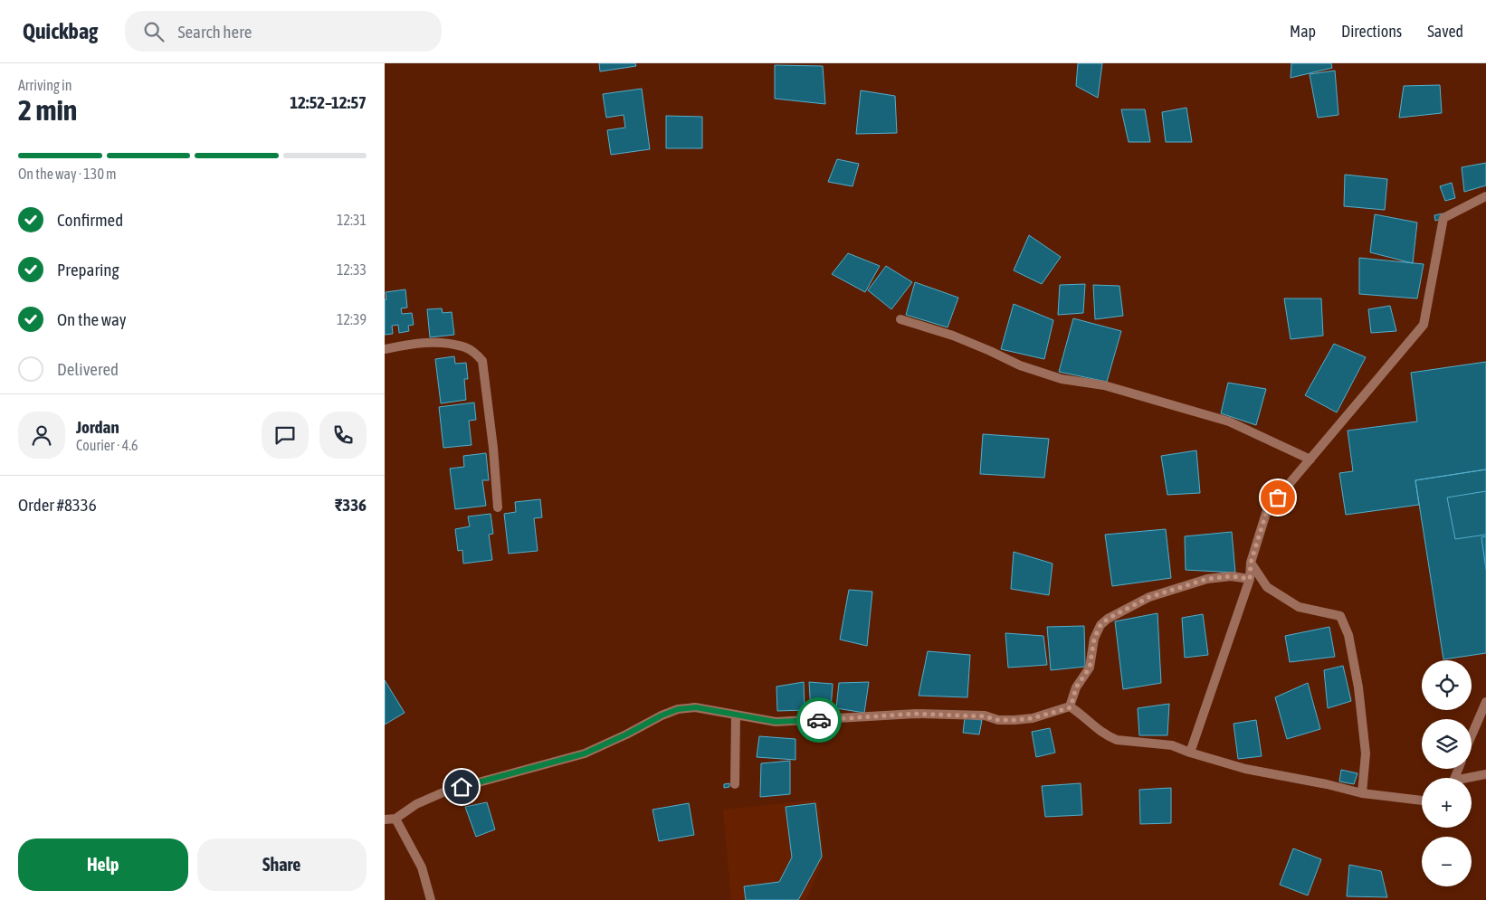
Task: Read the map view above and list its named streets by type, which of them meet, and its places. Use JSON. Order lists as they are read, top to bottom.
{
  "page": {
    "header": "Quickbag",
    "search": "Search here",
    "nav": ["Map", "Directions", "Saved"],
    "heading": ["2 min", "Arriving in", "12:52–12:57"],
    "panel": [
      "Jordan",
      "Courier · 4.6",
      "Order #8336",
      "₹336"
    ],
    "bar": "On the way · 130 m",
    "list": [
      ["Confirmed", "12:31"],
      ["Preparing", "12:33"],
      ["On the way", "12:39"],
      "Delivered"
    ],
    "map_buttons": ["+", "−"],
    "buttons": ["Help", "Share"]
  }
}
